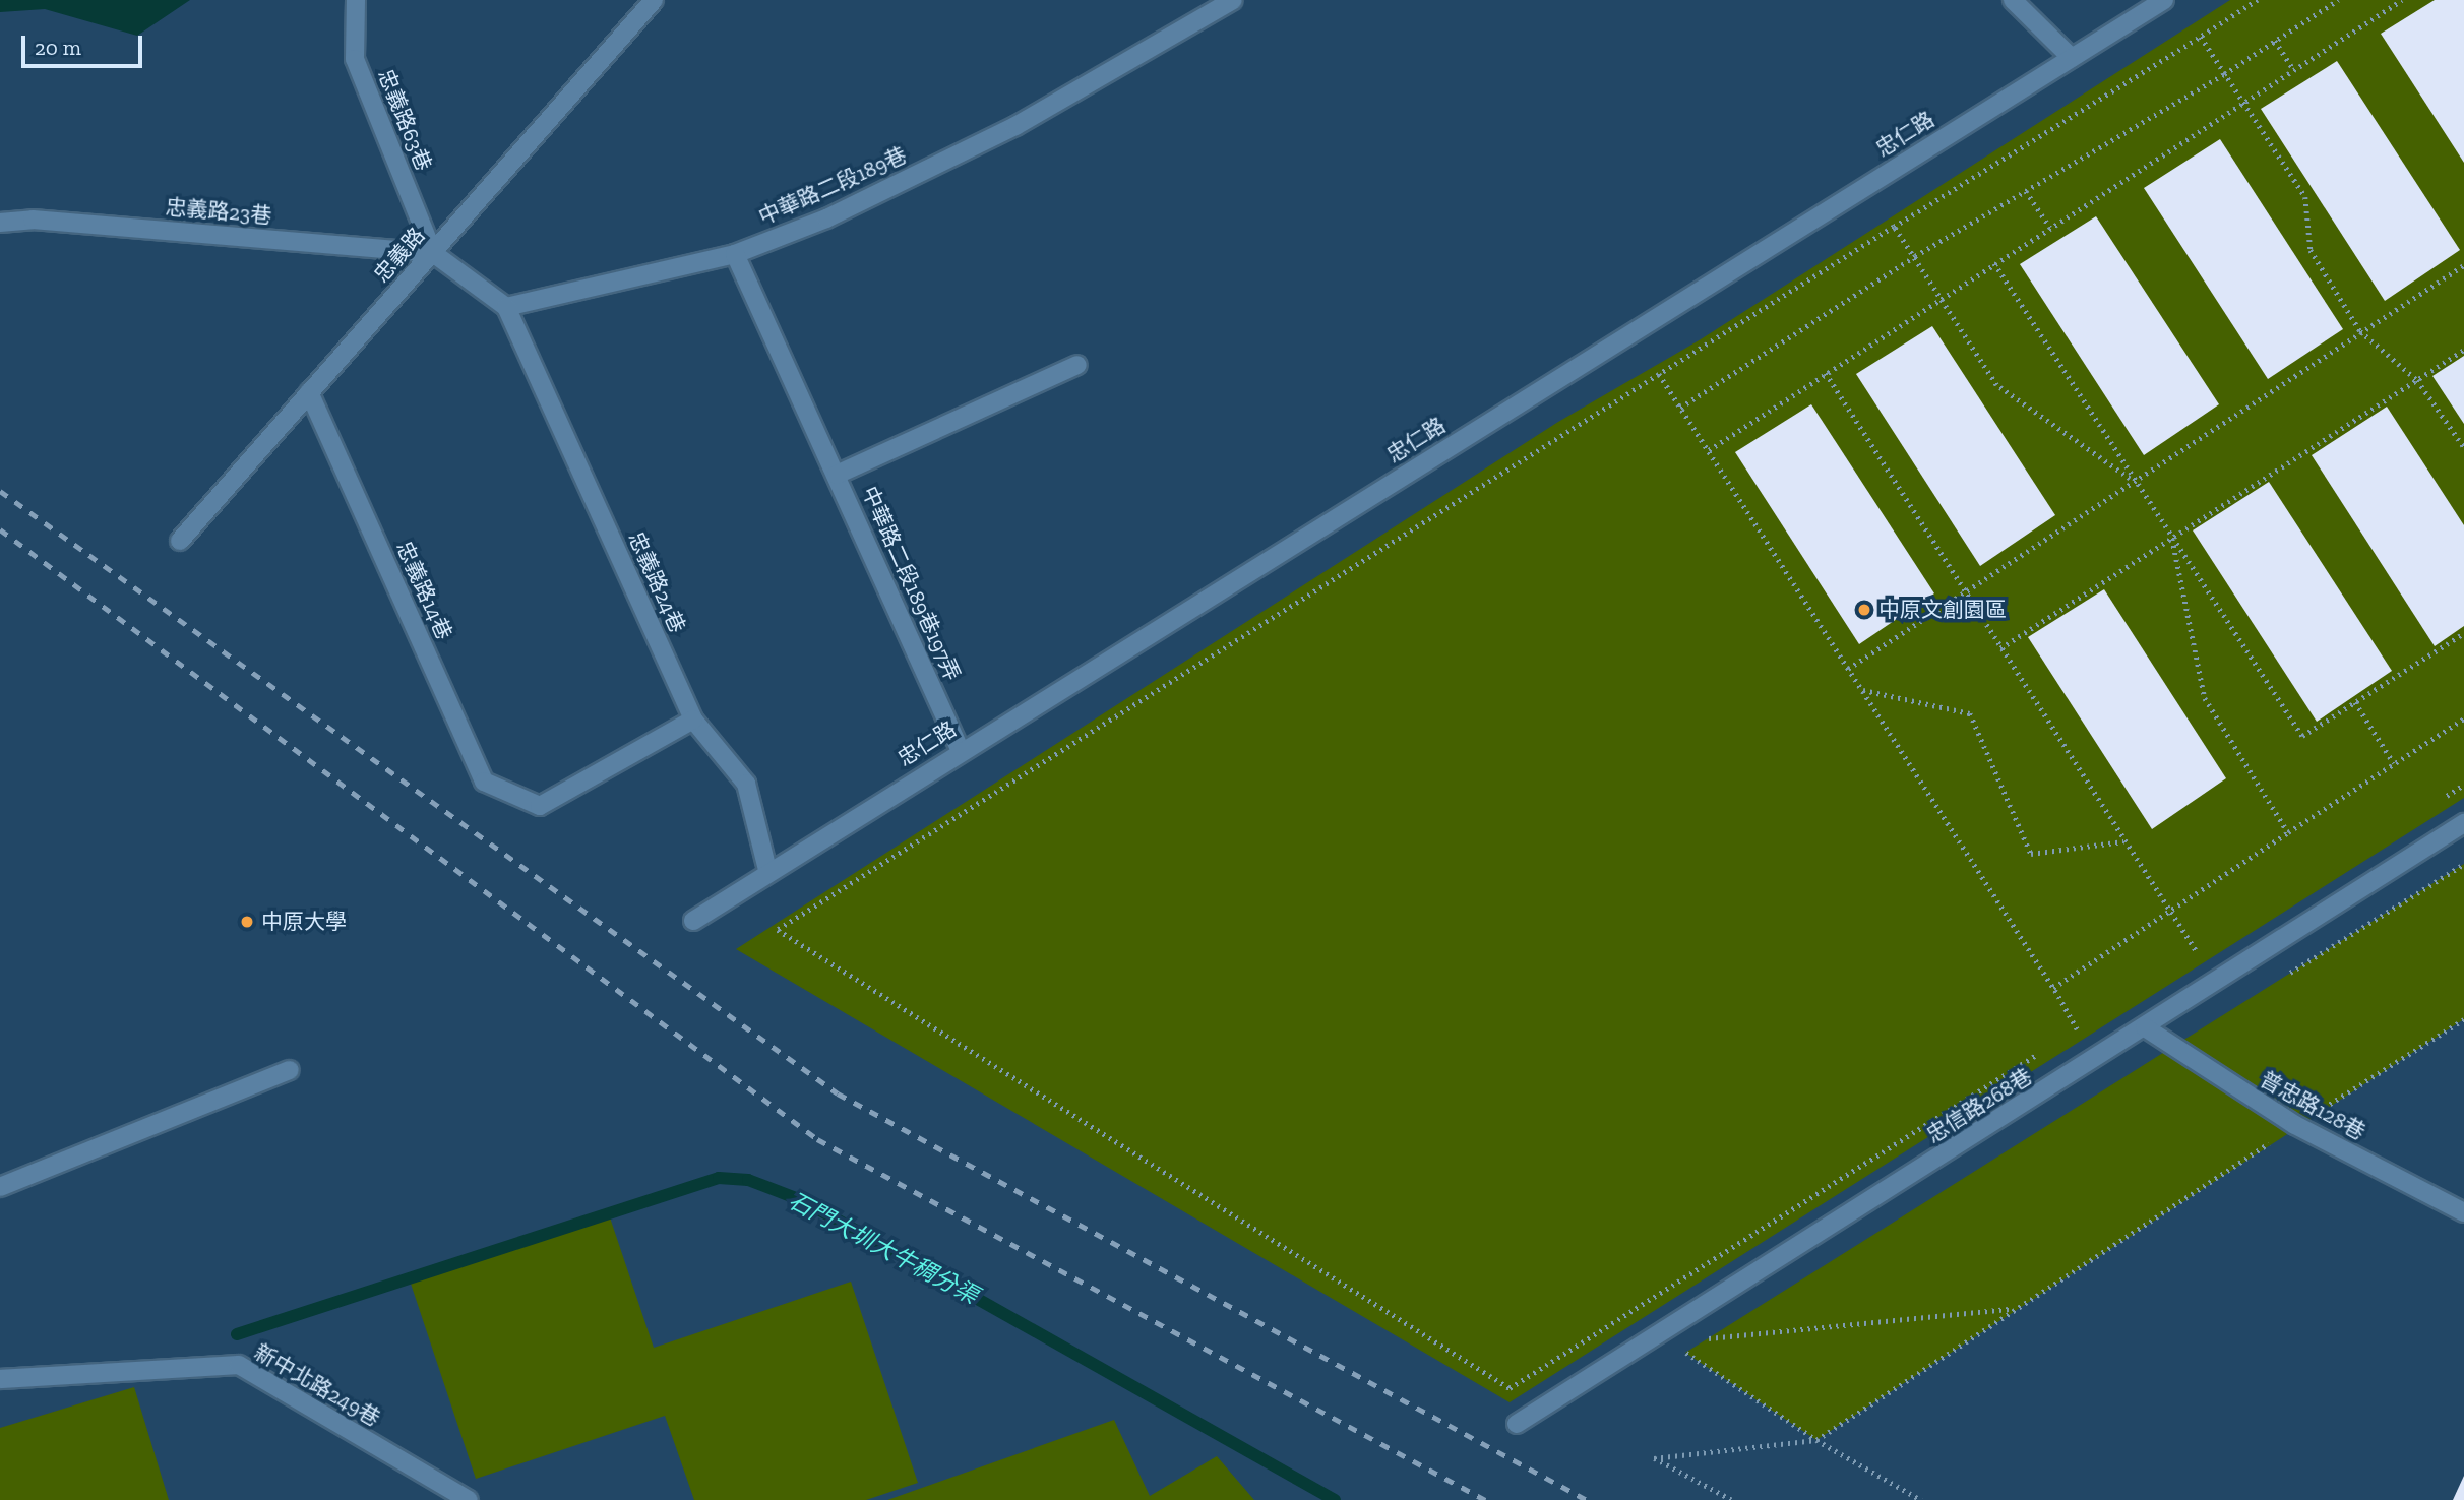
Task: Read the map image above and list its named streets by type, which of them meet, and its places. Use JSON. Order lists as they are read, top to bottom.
{
  "streets": {
    "street": [
      "忠義路63巷",
      "忠仁路",
      "中華路二段189巷",
      "忠義路23巷",
      "忠義路",
      "忠義路24巷",
      "中華路二段189巷197弄",
      "忠義路14巷",
      "忠信路268巷",
      "普忠路128巷",
      "新中北路249巷"
    ]
  },
  "crossings": [
    ["忠義路63巷", "忠義路23巷"],
    ["忠義路63巷", "忠義路"],
    ["忠仁路", "忠義路24巷"],
    ["忠仁路", "中華路二段189巷197弄"],
    ["中華路二段189巷", "忠義路24巷"],
    ["中華路二段189巷", "中華路二段189巷197弄"],
    ["忠義路23巷", "忠義路"],
    ["忠義路", "忠義路14巷"],
    ["忠義路24巷", "忠義路14巷"],
    ["忠信路268巷", "普忠路128巷"]
  ],
  "water": ["石門大圳大牛稠分渠"],
  "places": ["中原文創園區", "中原大學"],
  "scale_bar": "20 m"
}
